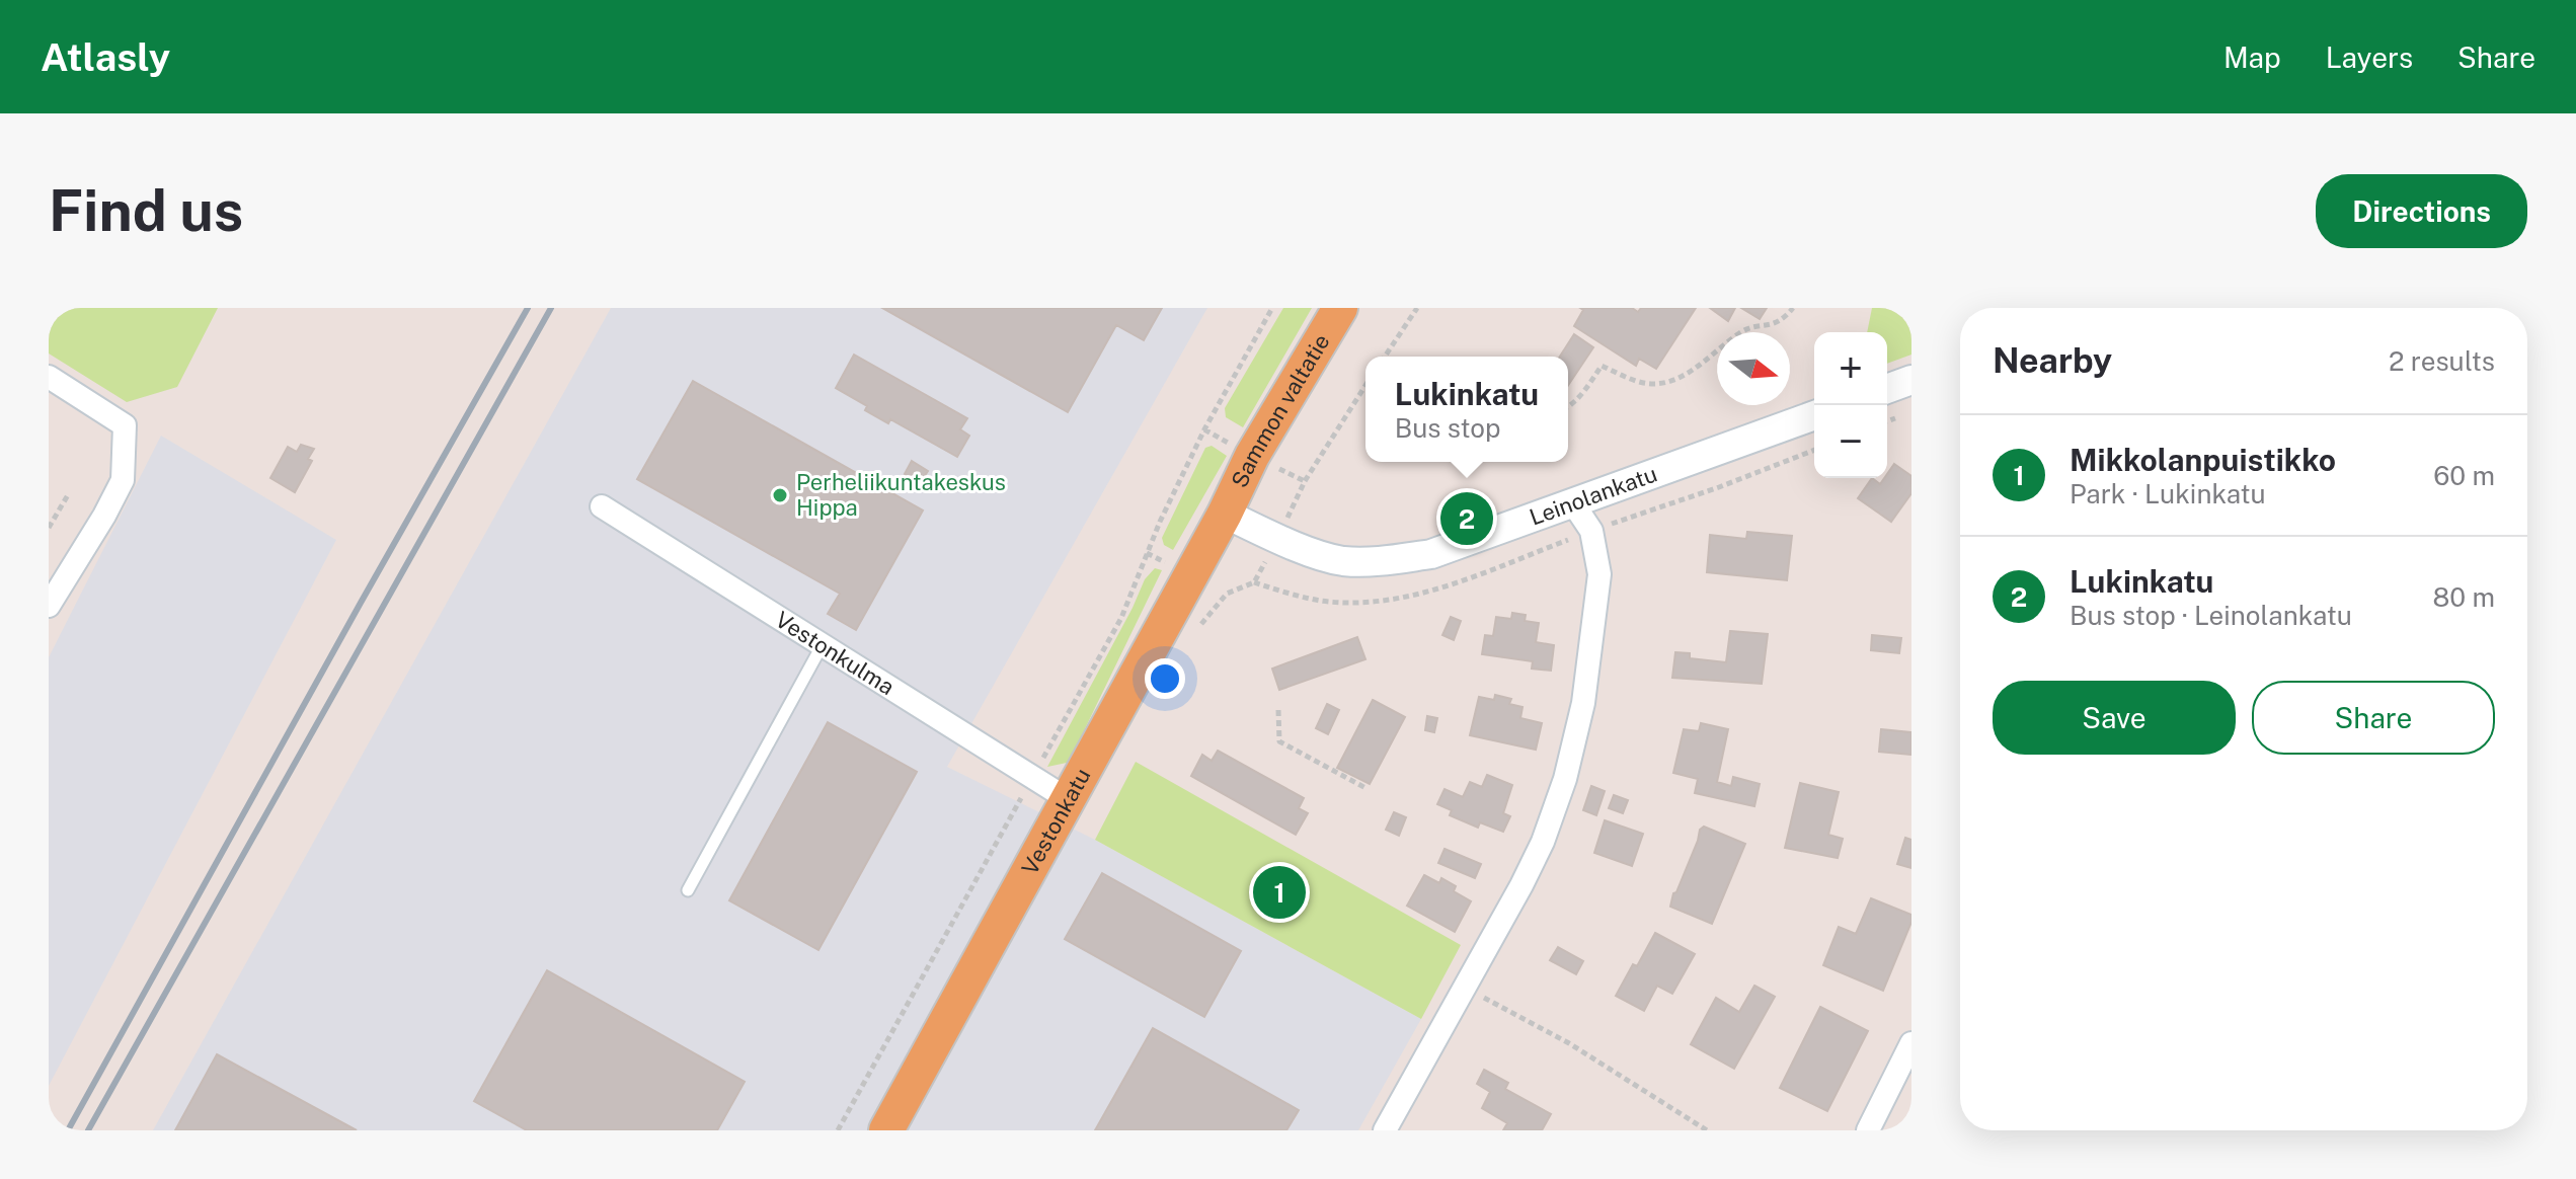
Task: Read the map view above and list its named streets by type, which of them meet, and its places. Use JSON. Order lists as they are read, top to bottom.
{
  "streets": {
    "main road": ["Sammon valtatie", "Vestonkatu"],
    "street": ["Leinolankatu", "Vestonkulma"]
  },
  "crossings": [
    ["Sammon valtatie", "Leinolankatu"],
    ["Sammon valtatie", "Vestonkatu"],
    ["Leinolankatu", "Vestonkatu"],
    ["Vestonkulma", "Vestonkatu"]
  ],
  "places": ["Perheliikuntakeskus Hippa"],
  "north": "right",
  "page": {
    "header": "Atlasly",
    "nav": ["Map", "Layers", "Share"],
    "buttons": [
      "Directions",
      ["Save", "Share"]
    ],
    "title": "Find us",
    "heading": ["Nearby", "2 results"],
    "map_buttons": ["+", "−"],
    "popup": ["Lukinkatu", "Bus stop"],
    "list": [
      {
        "mark": "1",
        "name": "Mikkolanpuistikko",
        "note": "Park · Lukinkatu",
        "value": "60 m"
      },
      {
        "mark": "2",
        "name": "Lukinkatu",
        "note": "Bus stop · Leinolankatu",
        "value": "80 m"
      }
    ],
    "pins": ["2", "1"]
  }
}
